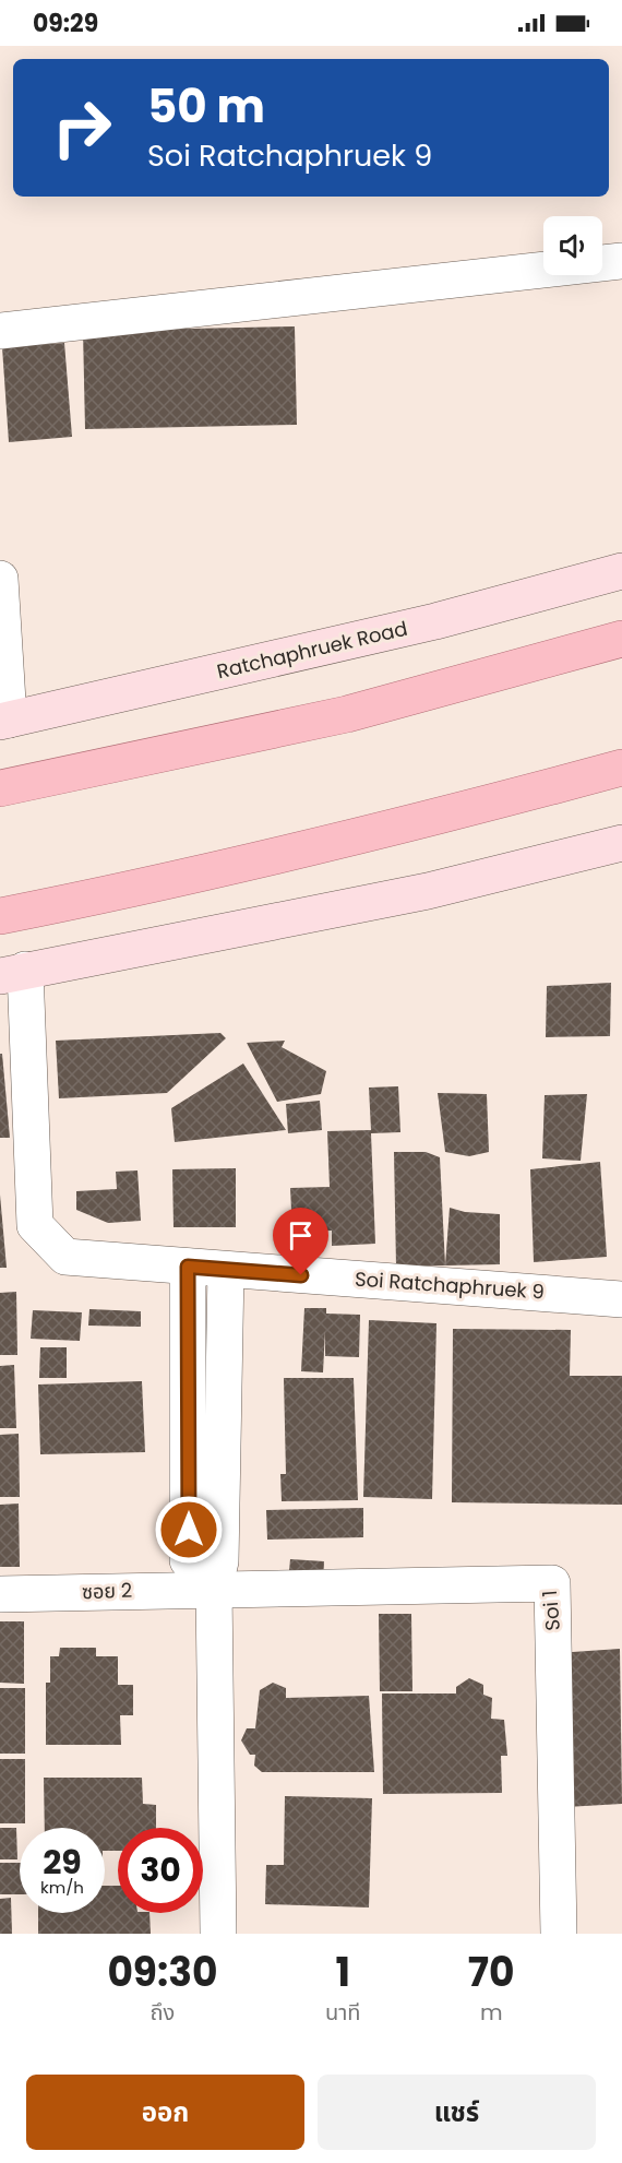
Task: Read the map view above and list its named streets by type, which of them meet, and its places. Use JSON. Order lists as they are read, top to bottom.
{
  "streets": {
    "main road": ["Ratchaphruek Road"],
    "street": ["Soi Ratchaphruek 9", "ซอย 2", "Soi 1"]
  },
  "crossings": [
    ["ซอย 2", "Soi 1"]
  ],
  "page": {
    "status": "09:29",
    "turn": ["50 m", "Soi Ratchaphruek 9"],
    "speed": "29 km/h",
    "limit": "30",
    "eta": [
      "09:30",
      "ถึง",
      "1",
      "นาที",
      "70",
      "m"
    ],
    "buttons": ["ออก", "แชร์"]
  }
}
